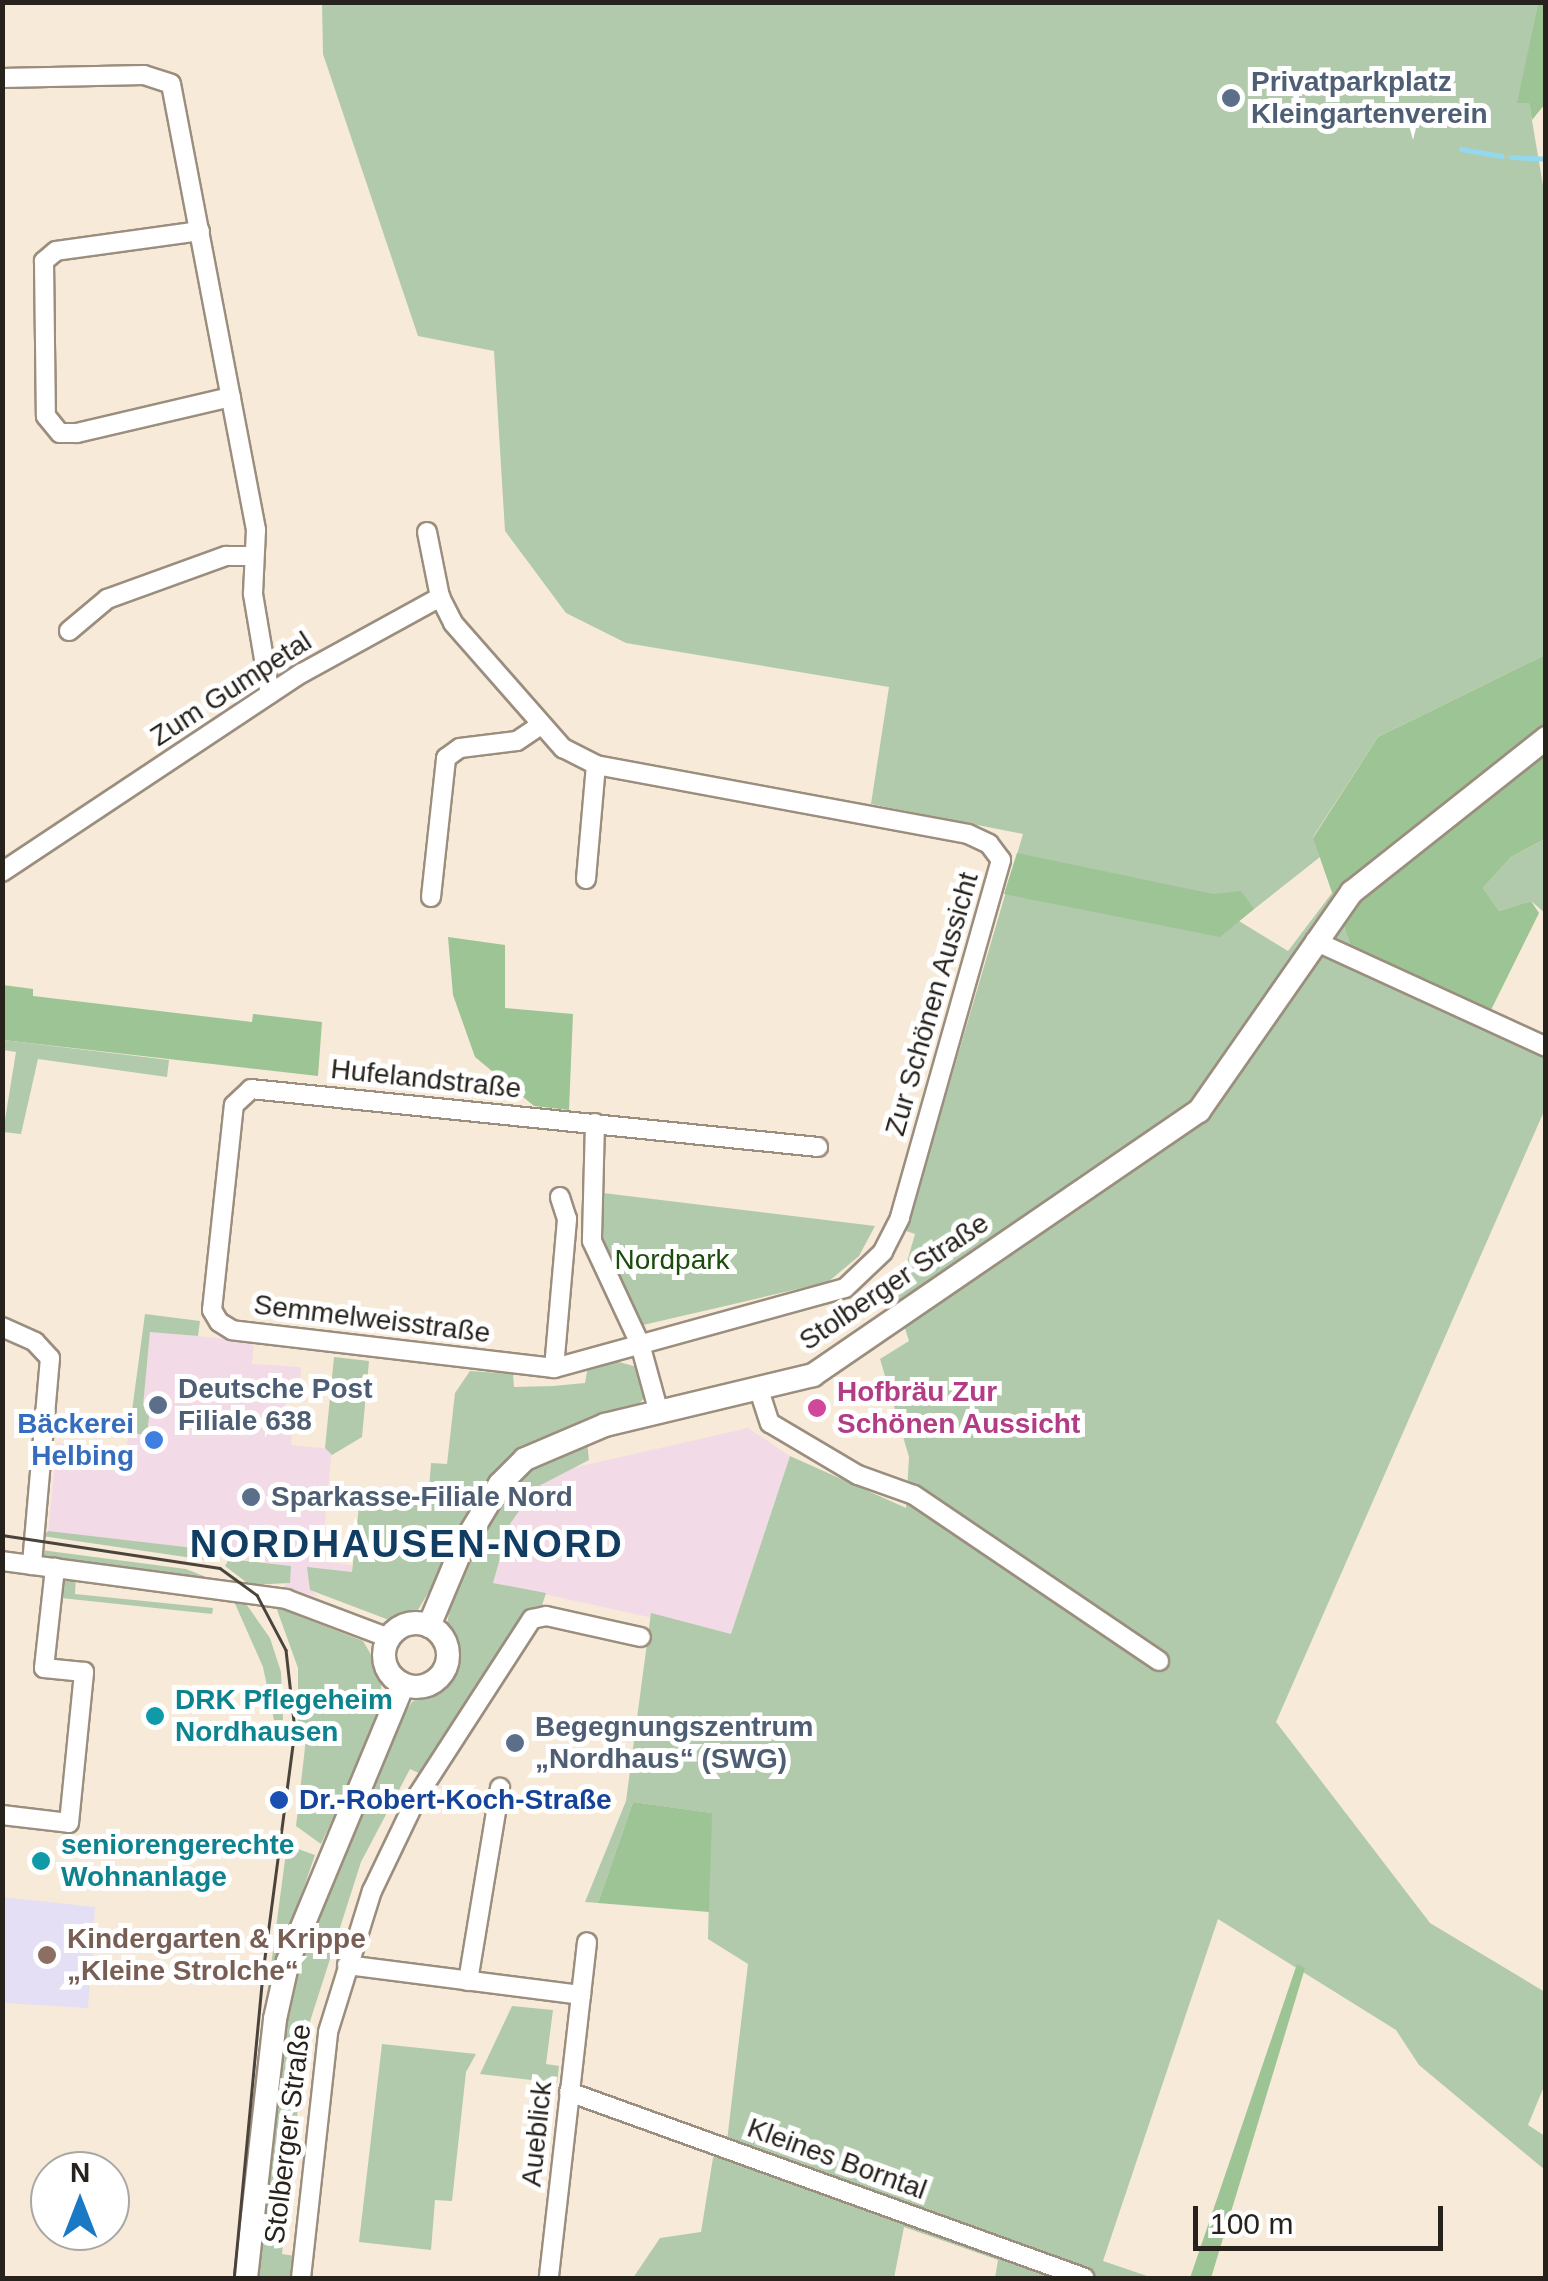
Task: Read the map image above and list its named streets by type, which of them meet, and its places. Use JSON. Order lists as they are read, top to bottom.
{
  "streets": {
    "main road": ["Stolberger Straße"],
    "street": [
      "Zum Gumpetal",
      "Zur Schönen Aussicht",
      "Hufelandstraße",
      "Semmelweisstraße",
      "Aueblick",
      "Kleines Borntal"
    ]
  },
  "crossings": [
    ["Zum Gumpetal", "Zur Schönen Aussicht"],
    ["Zur Schönen Aussicht", "Semmelweisstraße"],
    ["Hufelandstraße", "Semmelweisstraße"],
    ["Aueblick", "Kleines Borntal"]
  ],
  "districts": ["NORDHAUSEN-NORD"],
  "parks": ["Nordpark"],
  "places": [
    "Privatparkplatz Kleingartenverein",
    "Deutsche Post Filiale 638",
    "Hofbräu Zur Schönen Aussicht",
    "Bäckerei Helbing",
    "Sparkasse-Filiale Nord",
    "DRK Pflegeheim Nordhausen",
    "Begegnungszentrum „Nordhaus“ (SWG)",
    "Dr.-Robert-Koch-Straße",
    "seniorengerechte Wohnanlage",
    "Kindergarten & Krippe „Kleine Strolche“"
  ],
  "scale_bar": "100 m",
  "north": "top"
}
